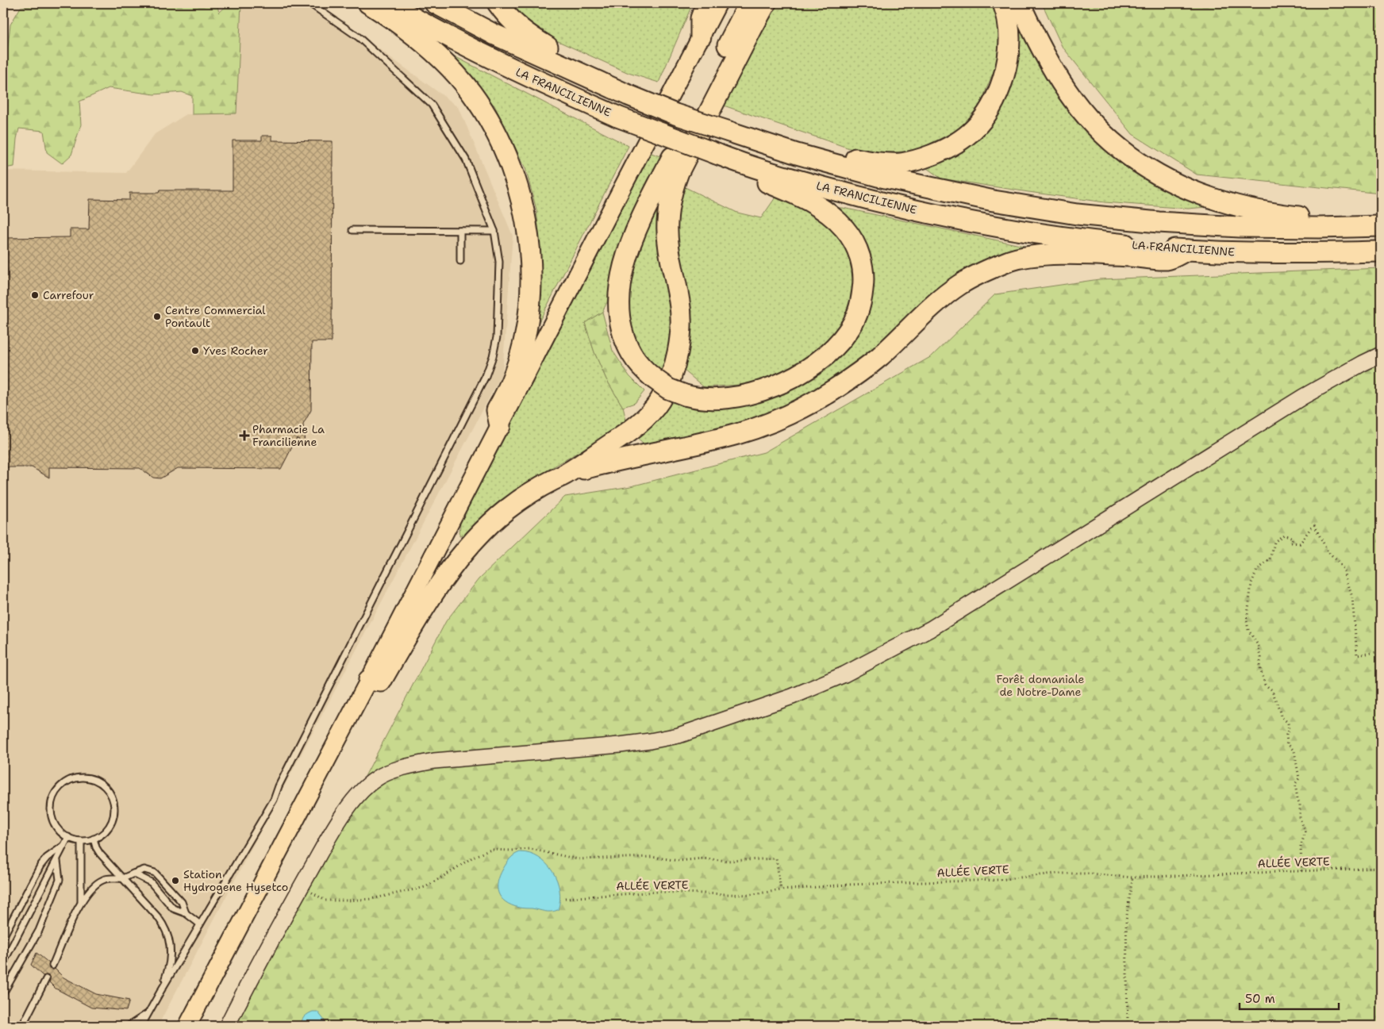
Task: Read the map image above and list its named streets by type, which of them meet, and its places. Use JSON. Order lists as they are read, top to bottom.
{
  "streets": {
    "highway": ["LA FRANCILIENNE"],
    "path": ["ALLÉE VERTE"]
  },
  "parks": ["Forêt domaniale de Notre-Dame"],
  "places": {
    "other": [
      "Carrefour",
      "Centre Commercial Pontault",
      "Yves Rocher",
      "Station Hydrogene Hysetco"
    ],
    "health": ["Pharmacie La Francilienne"]
  },
  "scale_bar": "50 m"
}
